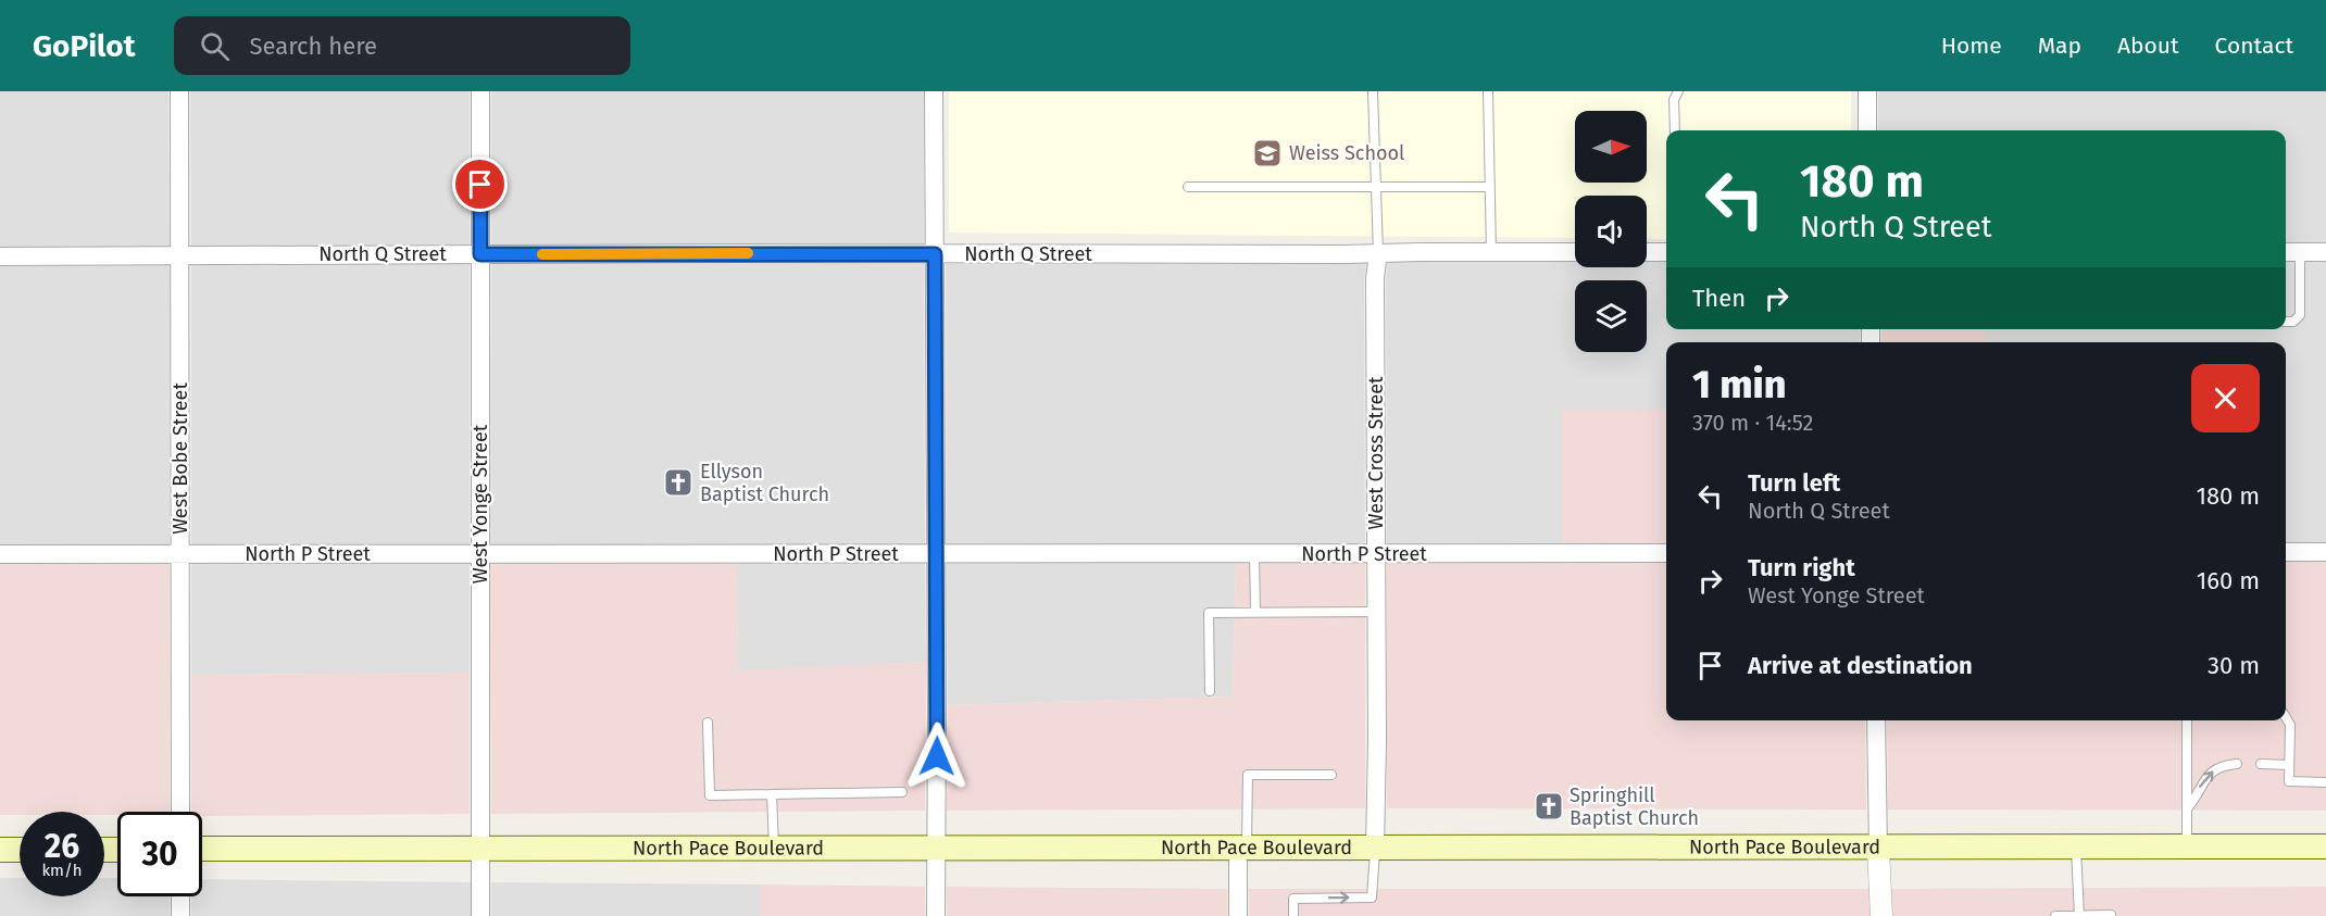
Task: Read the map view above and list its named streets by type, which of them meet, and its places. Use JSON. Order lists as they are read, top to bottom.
{
  "streets": {
    "main road": ["North Pace Boulevard"],
    "street": [
      "North Q Street",
      "West Cross Street",
      "West Bobe Street",
      "West Yonge Street",
      "North P Street"
    ]
  },
  "crossings": [
    ["North Q Street", "West Cross Street"],
    ["North Q Street", "West Bobe Street"],
    ["North Q Street", "West Yonge Street"],
    ["West Cross Street", "North P Street"],
    ["West Cross Street", "North Pace Boulevard"],
    ["West Bobe Street", "North P Street"],
    ["West Yonge Street", "North P Street"],
    ["West Yonge Street", "North Pace Boulevard"]
  ],
  "places": {
    "school or university": ["Weiss School"],
    "church": ["Ellyson Baptist Church", "Springhill Baptist Church"]
  },
  "north": "right",
  "page": {
    "header": "GoPilot",
    "search": "Search here",
    "nav": [
      "Home",
      "Map",
      "About",
      "Contact"
    ],
    "turn": ["180 m", "North Q Street"],
    "then": "Then",
    "heading": ["1 min", "370 m · 14:52"],
    "list": [
      {
        "name": "Turn left",
        "note": "North Q Street",
        "value": "180 m"
      },
      {
        "name": "Turn right",
        "note": "West Yonge Street",
        "value": "160 m"
      },
      {
        "name": "Arrive at destination",
        "value": "30 m"
      }
    ],
    "speed": "26 km/h",
    "limit": "30"
  }
}
